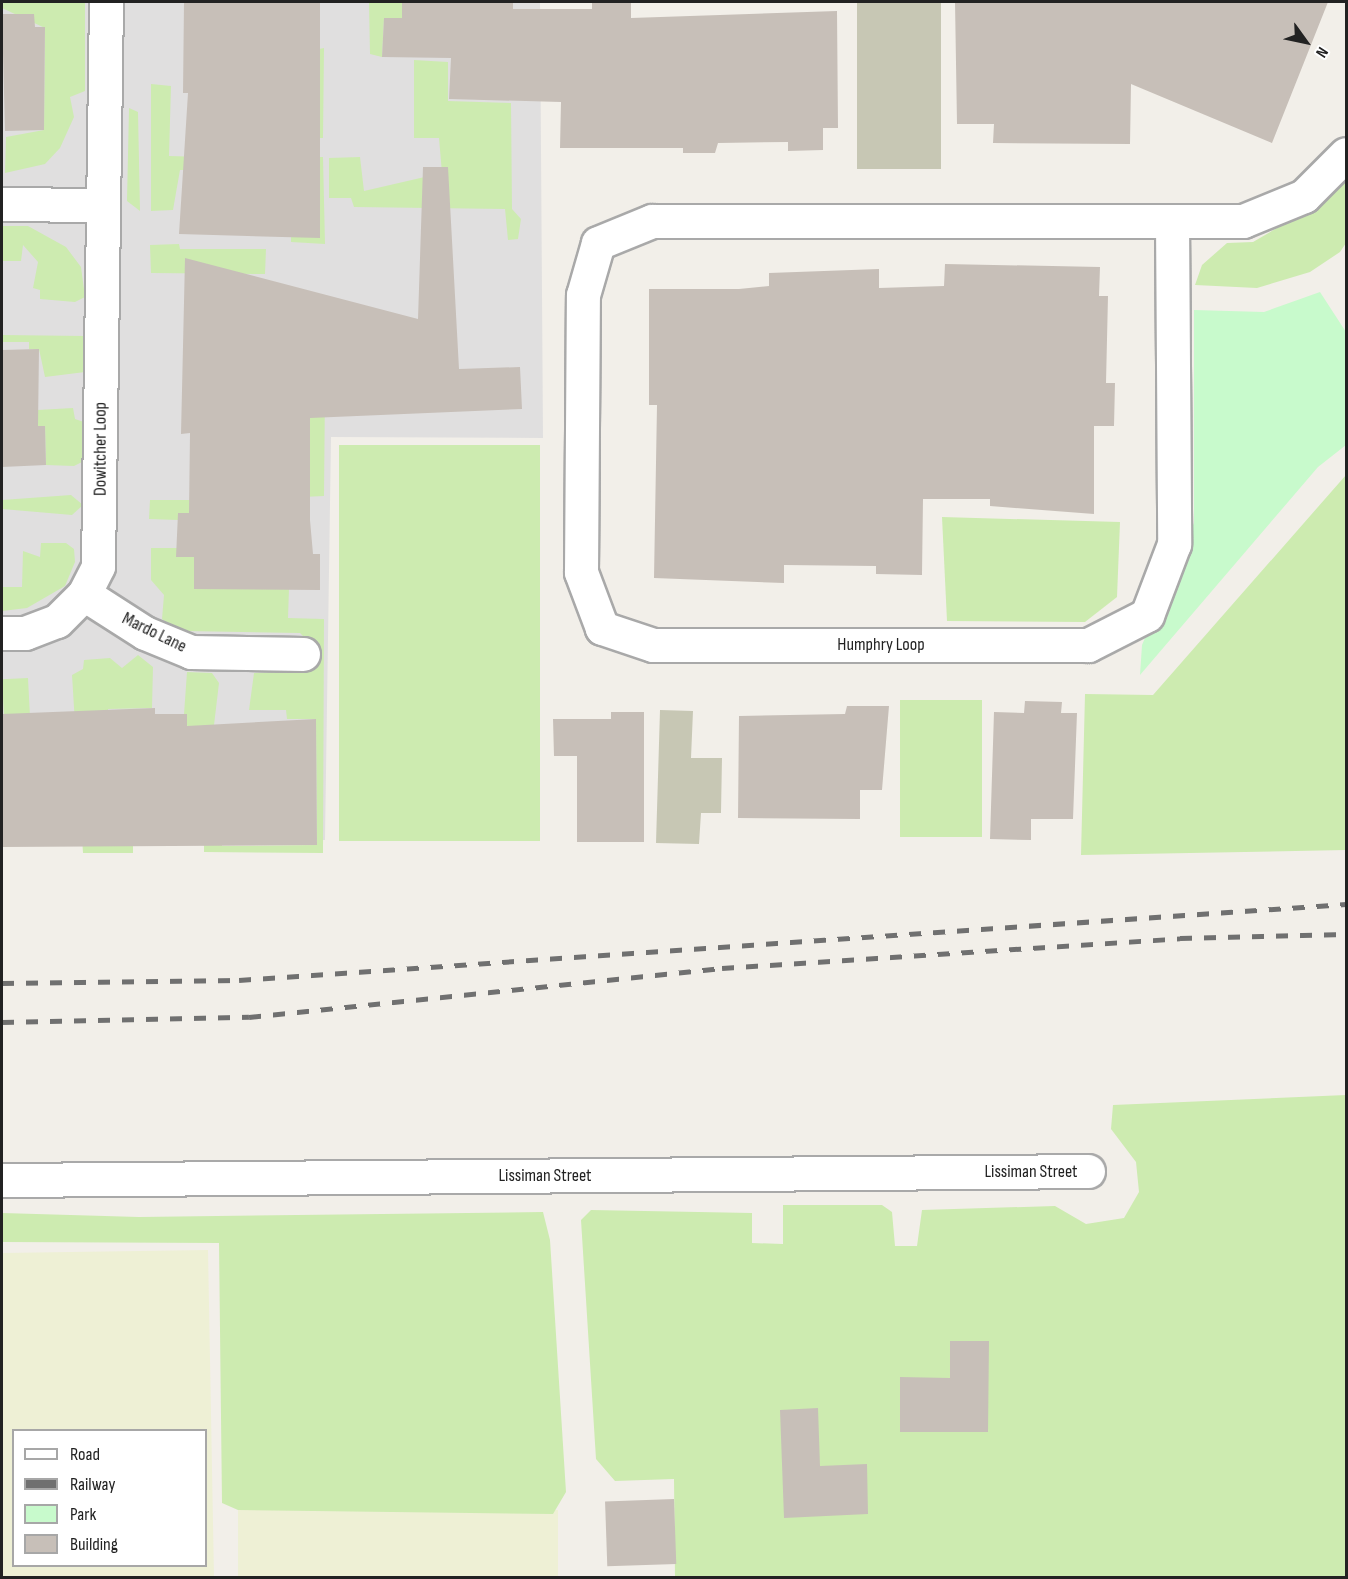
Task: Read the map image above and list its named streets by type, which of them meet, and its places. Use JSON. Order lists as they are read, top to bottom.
{
  "streets": {
    "street": [
      "Dowitcher Loop",
      "Mardo Lane",
      "Humphry Loop",
      "Lissiman Street"
    ]
  },
  "crossings": [
    ["Dowitcher Loop", "Mardo Lane"]
  ],
  "legend": [
    "Road",
    "Railway",
    "Park",
    "Building"
  ],
  "north": "bottom right"
}
